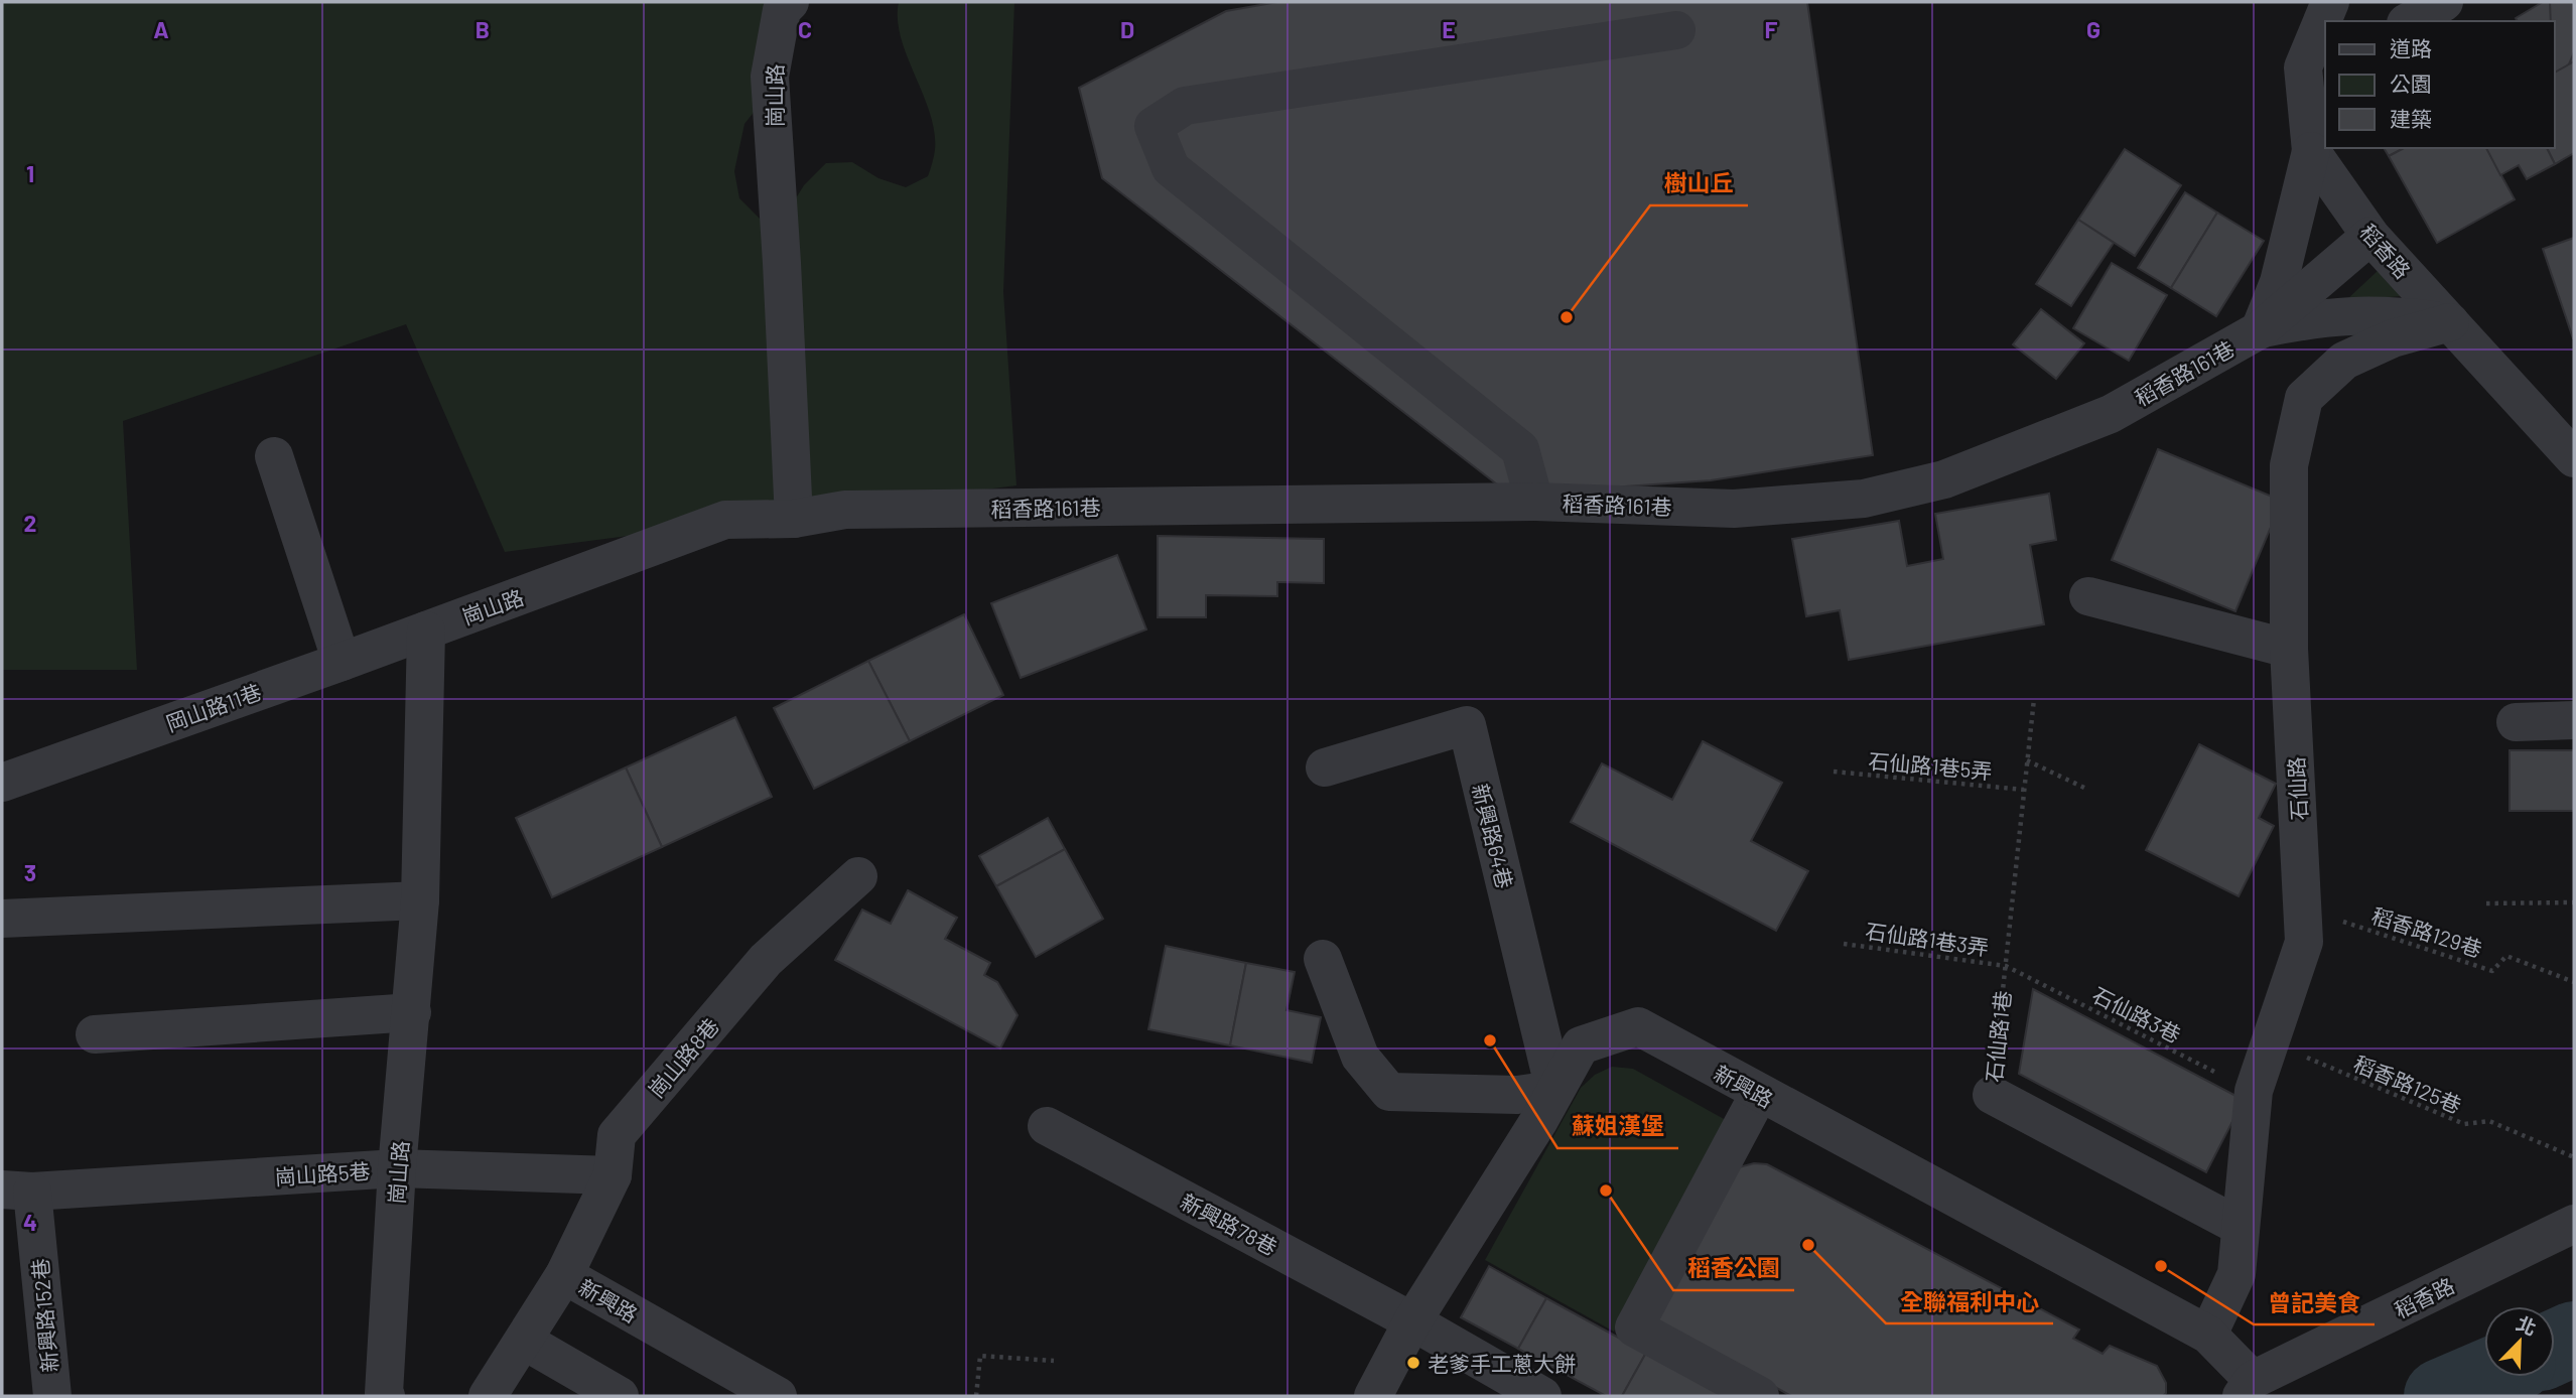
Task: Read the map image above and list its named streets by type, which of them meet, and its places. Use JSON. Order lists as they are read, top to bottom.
{
  "streets": {
    "street": [
      "崗山路",
      "稻香路",
      "稻香路161巷",
      "岡山路11巷",
      "石仙路",
      "新興路64巷",
      "石仙路1巷",
      "崗山路8巷",
      "新興路",
      "崗山路5巷",
      "新興路78巷",
      "新興路152巷"
    ],
    "path": [
      "石仙路1巷5弄",
      "稻香路129巷",
      "石仙路1巷3弄",
      "石仙路3巷",
      "稻香路125巷"
    ]
  },
  "crossings": [
    ["崗山路", "稻香路161巷"],
    ["崗山路", "岡山路11巷"],
    ["崗山路", "崗山路5巷"],
    ["稻香路", "稻香路161巷"],
    ["稻香路", "石仙路"],
    ["稻香路", "新興路"],
    ["石仙路1巷5弄", "石仙路1巷"],
    ["石仙路", "稻香路129巷"],
    ["石仙路", "石仙路3巷"],
    ["石仙路", "石仙路1巷"],
    ["石仙路", "稻香路125巷"],
    ["石仙路", "新興路"],
    ["新興路64巷", "新興路"],
    ["石仙路1巷3弄", "石仙路3巷"],
    ["石仙路1巷3弄", "石仙路1巷"],
    ["石仙路3巷", "石仙路1巷"],
    ["崗山路8巷", "新興路"],
    ["崗山路8巷", "崗山路5巷"],
    ["新興路", "新興路78巷"],
    ["崗山路5巷", "新興路152巷"]
  ],
  "places": [
    "樹山丘",
    "蘇姐漢堡",
    "稻香公園",
    "全聯福利中心",
    "曾記美食",
    "老爹手工蔥大餅"
  ],
  "legend": ["道路", "公園", "建築"],
  "north": "top right",
  "grid": {
    "columns": [
      "A",
      "B",
      "C",
      "D",
      "E",
      "F",
      "G"
    ],
    "rows": [
      "1",
      "2",
      "3",
      "4"
    ]
  }
}
